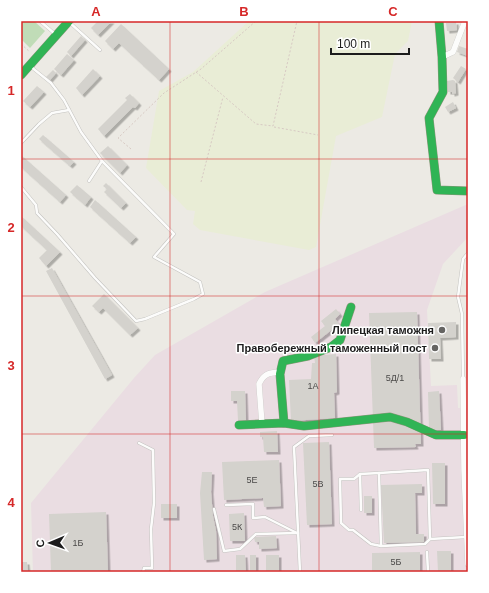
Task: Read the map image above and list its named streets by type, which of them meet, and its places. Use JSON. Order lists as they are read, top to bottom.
{
  "places": ["Липецкая таможня", "Правобережный таможенный пост"],
  "house_numbers": [
    "5Д/1",
    "1А",
    "5Е",
    "5В",
    "5К",
    "1Б",
    "5Б"
  ],
  "scale_bar": "100 m",
  "north": "left",
  "grid": {
    "columns": ["A", "B", "C"],
    "rows": [
      "1",
      "2",
      "3",
      "4"
    ]
  }
}
